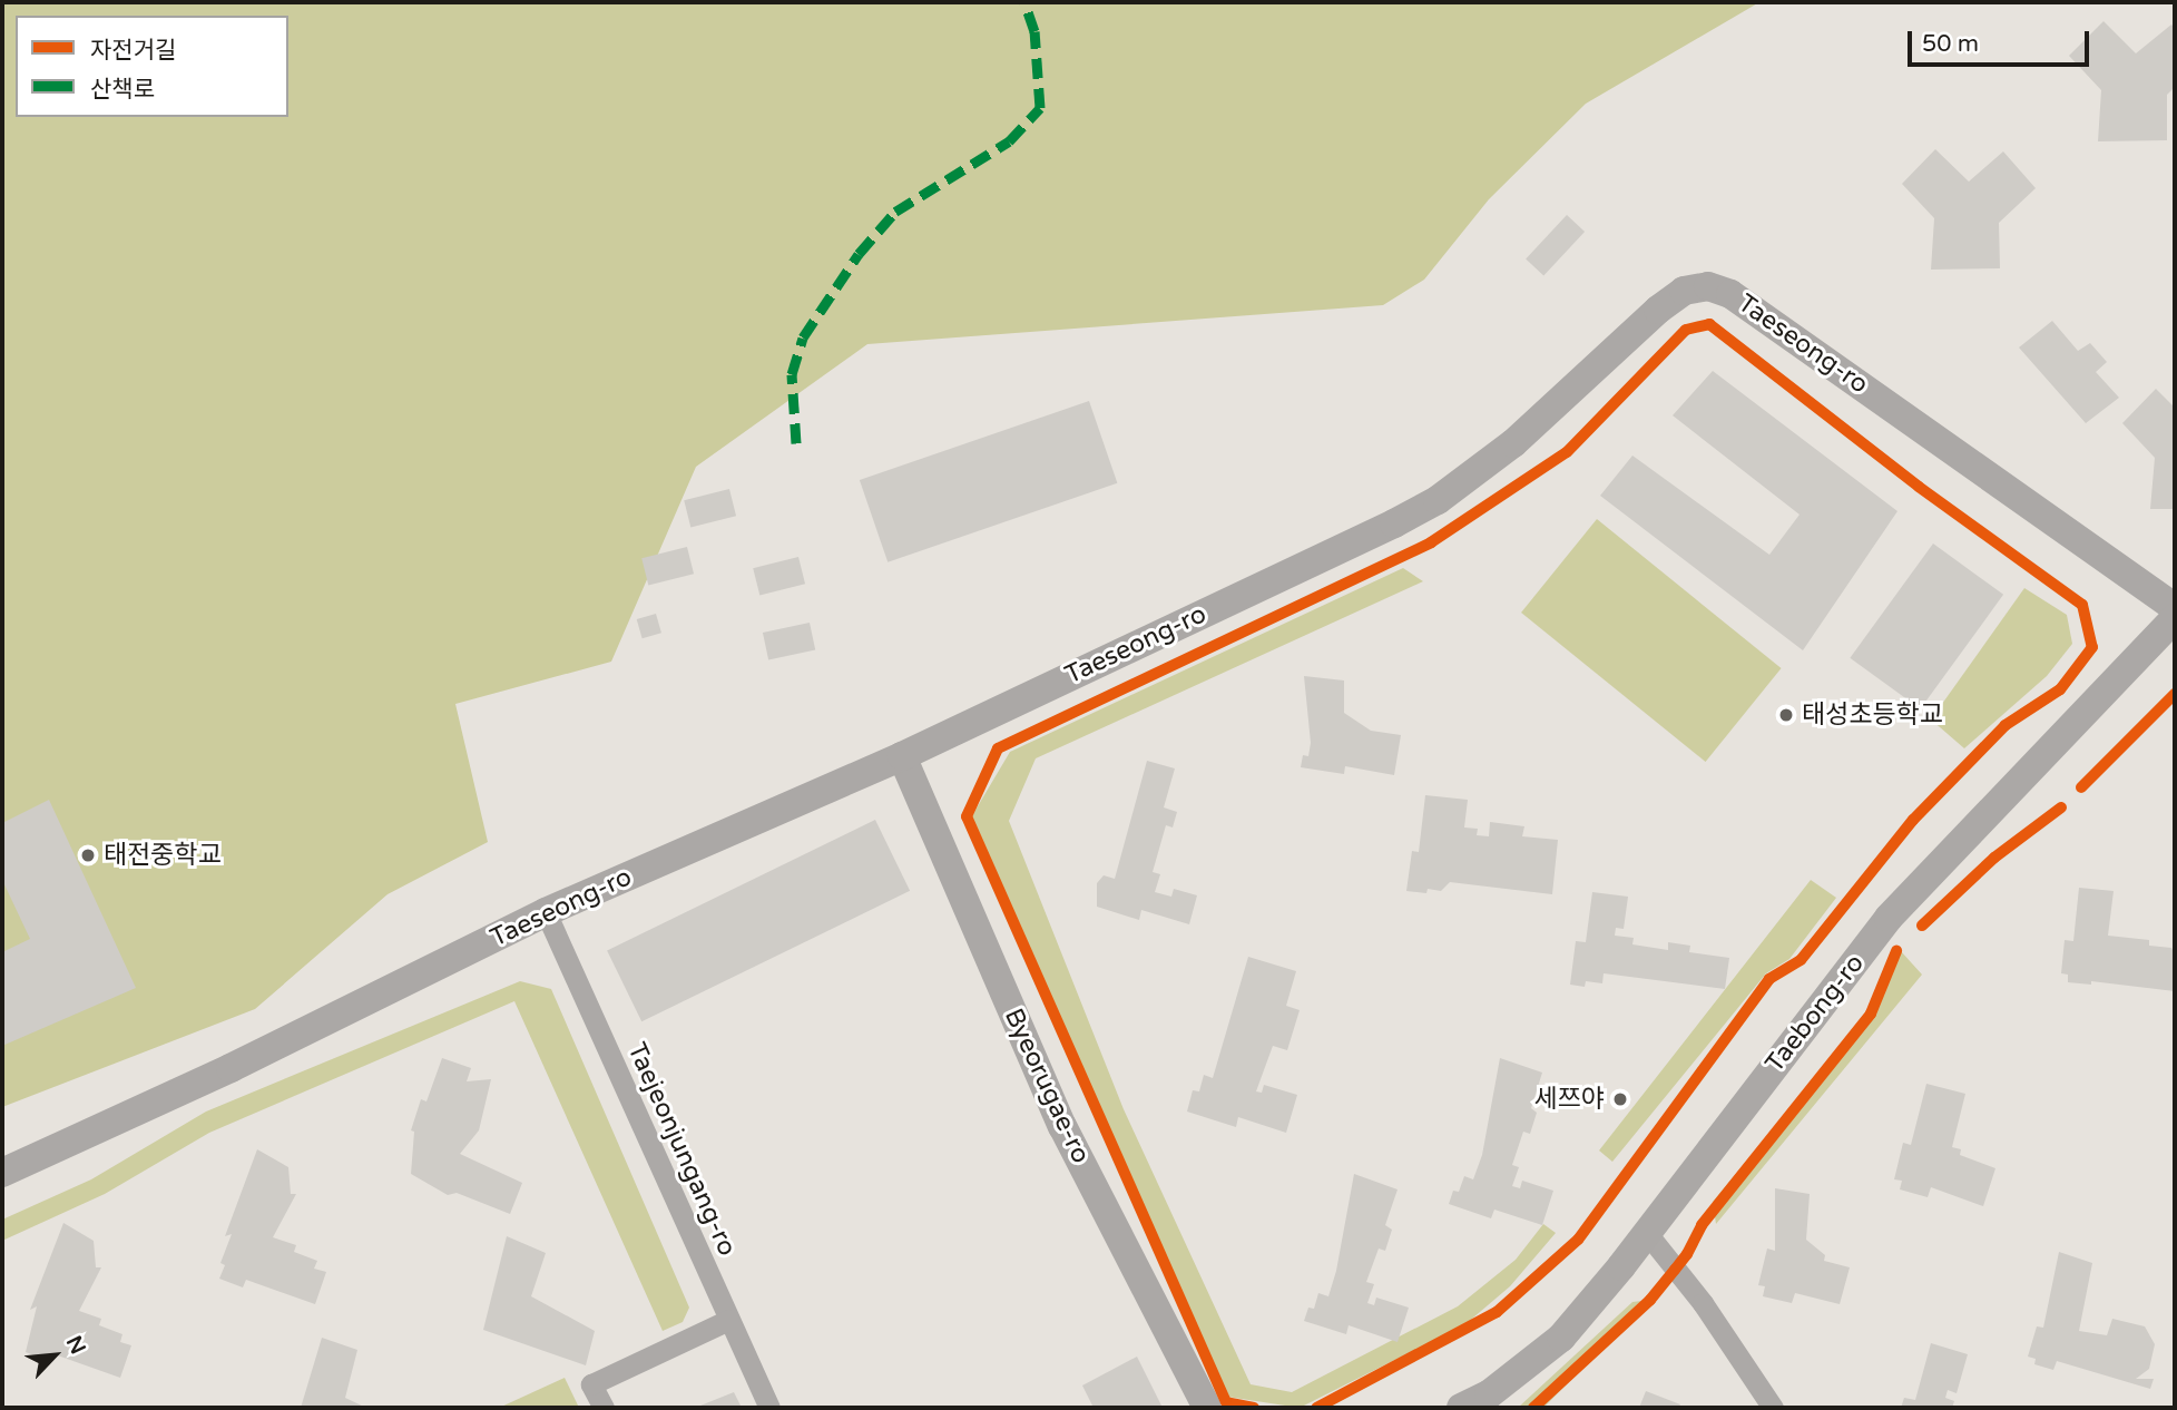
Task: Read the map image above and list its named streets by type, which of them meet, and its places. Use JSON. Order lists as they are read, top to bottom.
{
  "streets": {
    "street": [
      "Taeseong-ro",
      "Taebong-ro",
      "Byeorugae-ro",
      "Taejeonjungang-ro"
    ]
  },
  "crossings": [
    ["Taeseong-ro", "Byeorugae-ro"],
    ["Taeseong-ro", "Taejeonjungang-ro"]
  ],
  "places": ["태성초등학교", "태전중학교", "세쯔야"],
  "legend": ["자전거길", "산책로"],
  "scale_bar": "50 m",
  "north": "top right"
}
